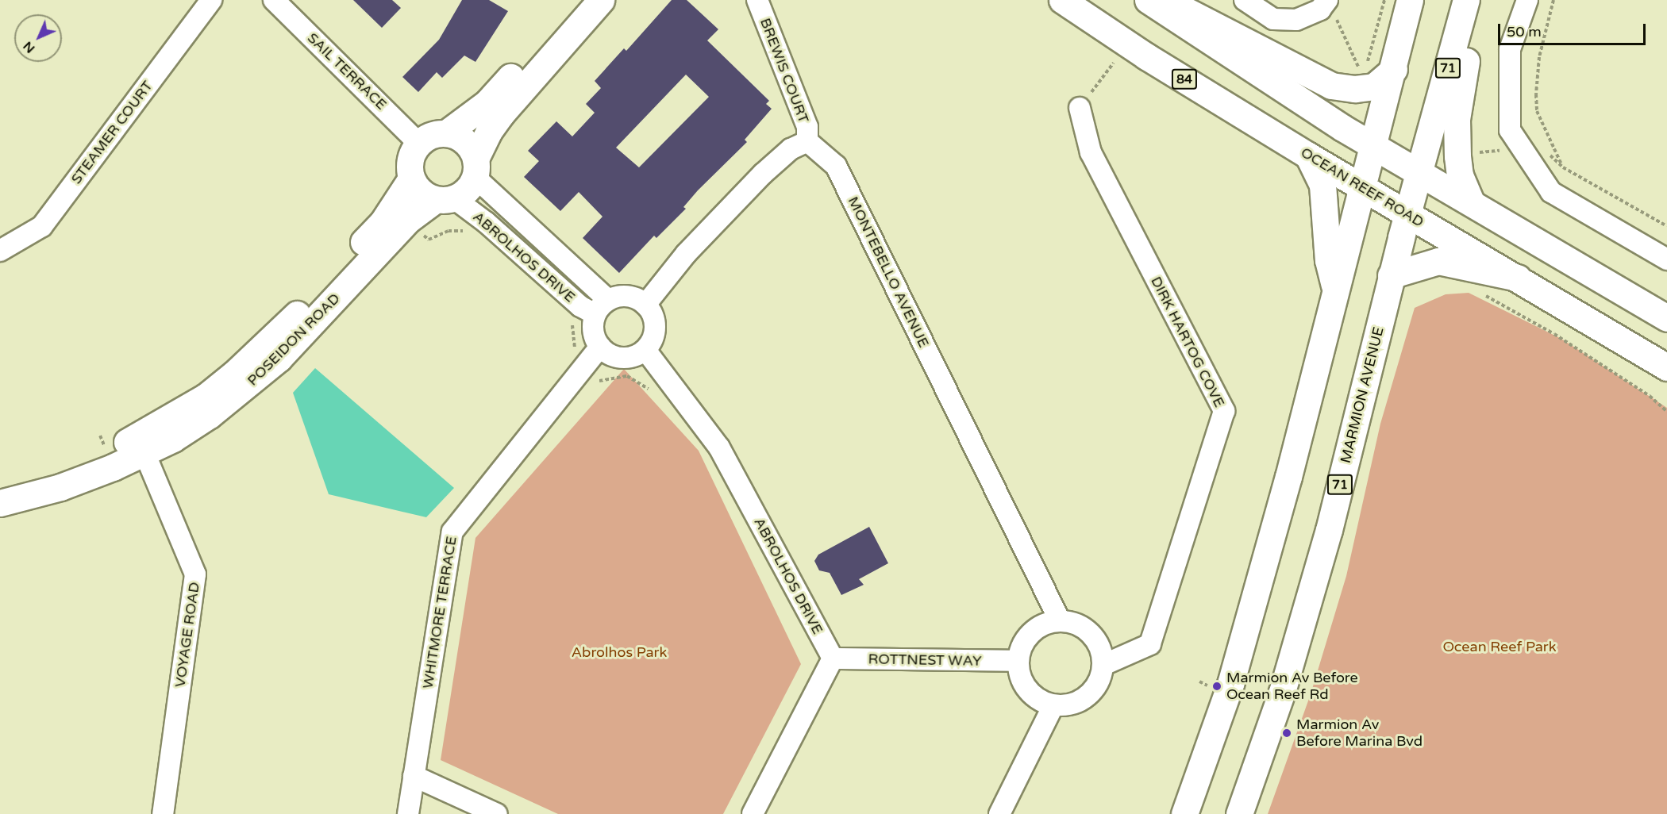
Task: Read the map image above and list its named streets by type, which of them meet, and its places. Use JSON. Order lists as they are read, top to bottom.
{
  "streets": {
    "main road": [
      "71",
      "84",
      "OCEAN REEF ROAD",
      "POSEIDON ROAD",
      "MARMION AVENUE"
    ],
    "street": [
      "BREWIS COURT",
      "SAIL TERRACE",
      "STEAMER COURT",
      "ABROLHOS DRIVE",
      "MONTEBELLO AVENUE",
      "DIRK HARTOG COVE",
      "WHITMORE TERRACE",
      "VOYAGE ROAD",
      "ROTTNEST WAY"
    ]
  },
  "crossings": [
    ["BREWIS COURT", "MONTEBELLO AVENUE"],
    ["SAIL TERRACE", "ABROLHOS DRIVE"],
    ["SAIL TERRACE", "POSEIDON ROAD"],
    ["OCEAN REEF ROAD", "MARMION AVENUE"],
    ["ABROLHOS DRIVE", "POSEIDON ROAD"],
    ["ABROLHOS DRIVE", "WHITMORE TERRACE"],
    ["ABROLHOS DRIVE", "ROTTNEST WAY"],
    ["MONTEBELLO AVENUE", "DIRK HARTOG COVE"],
    ["MONTEBELLO AVENUE", "ROTTNEST WAY"],
    ["POSEIDON ROAD", "VOYAGE ROAD"],
    ["DIRK HARTOG COVE", "ROTTNEST WAY"]
  ],
  "parks": ["Ocean Reef Park", "Abrolhos Park"],
  "places": ["Marmion Av Before Ocean Reef Rd", "Marmion Av Before Marina Bvd"],
  "scale_bar": "50 m",
  "north": "bottom left"
}
